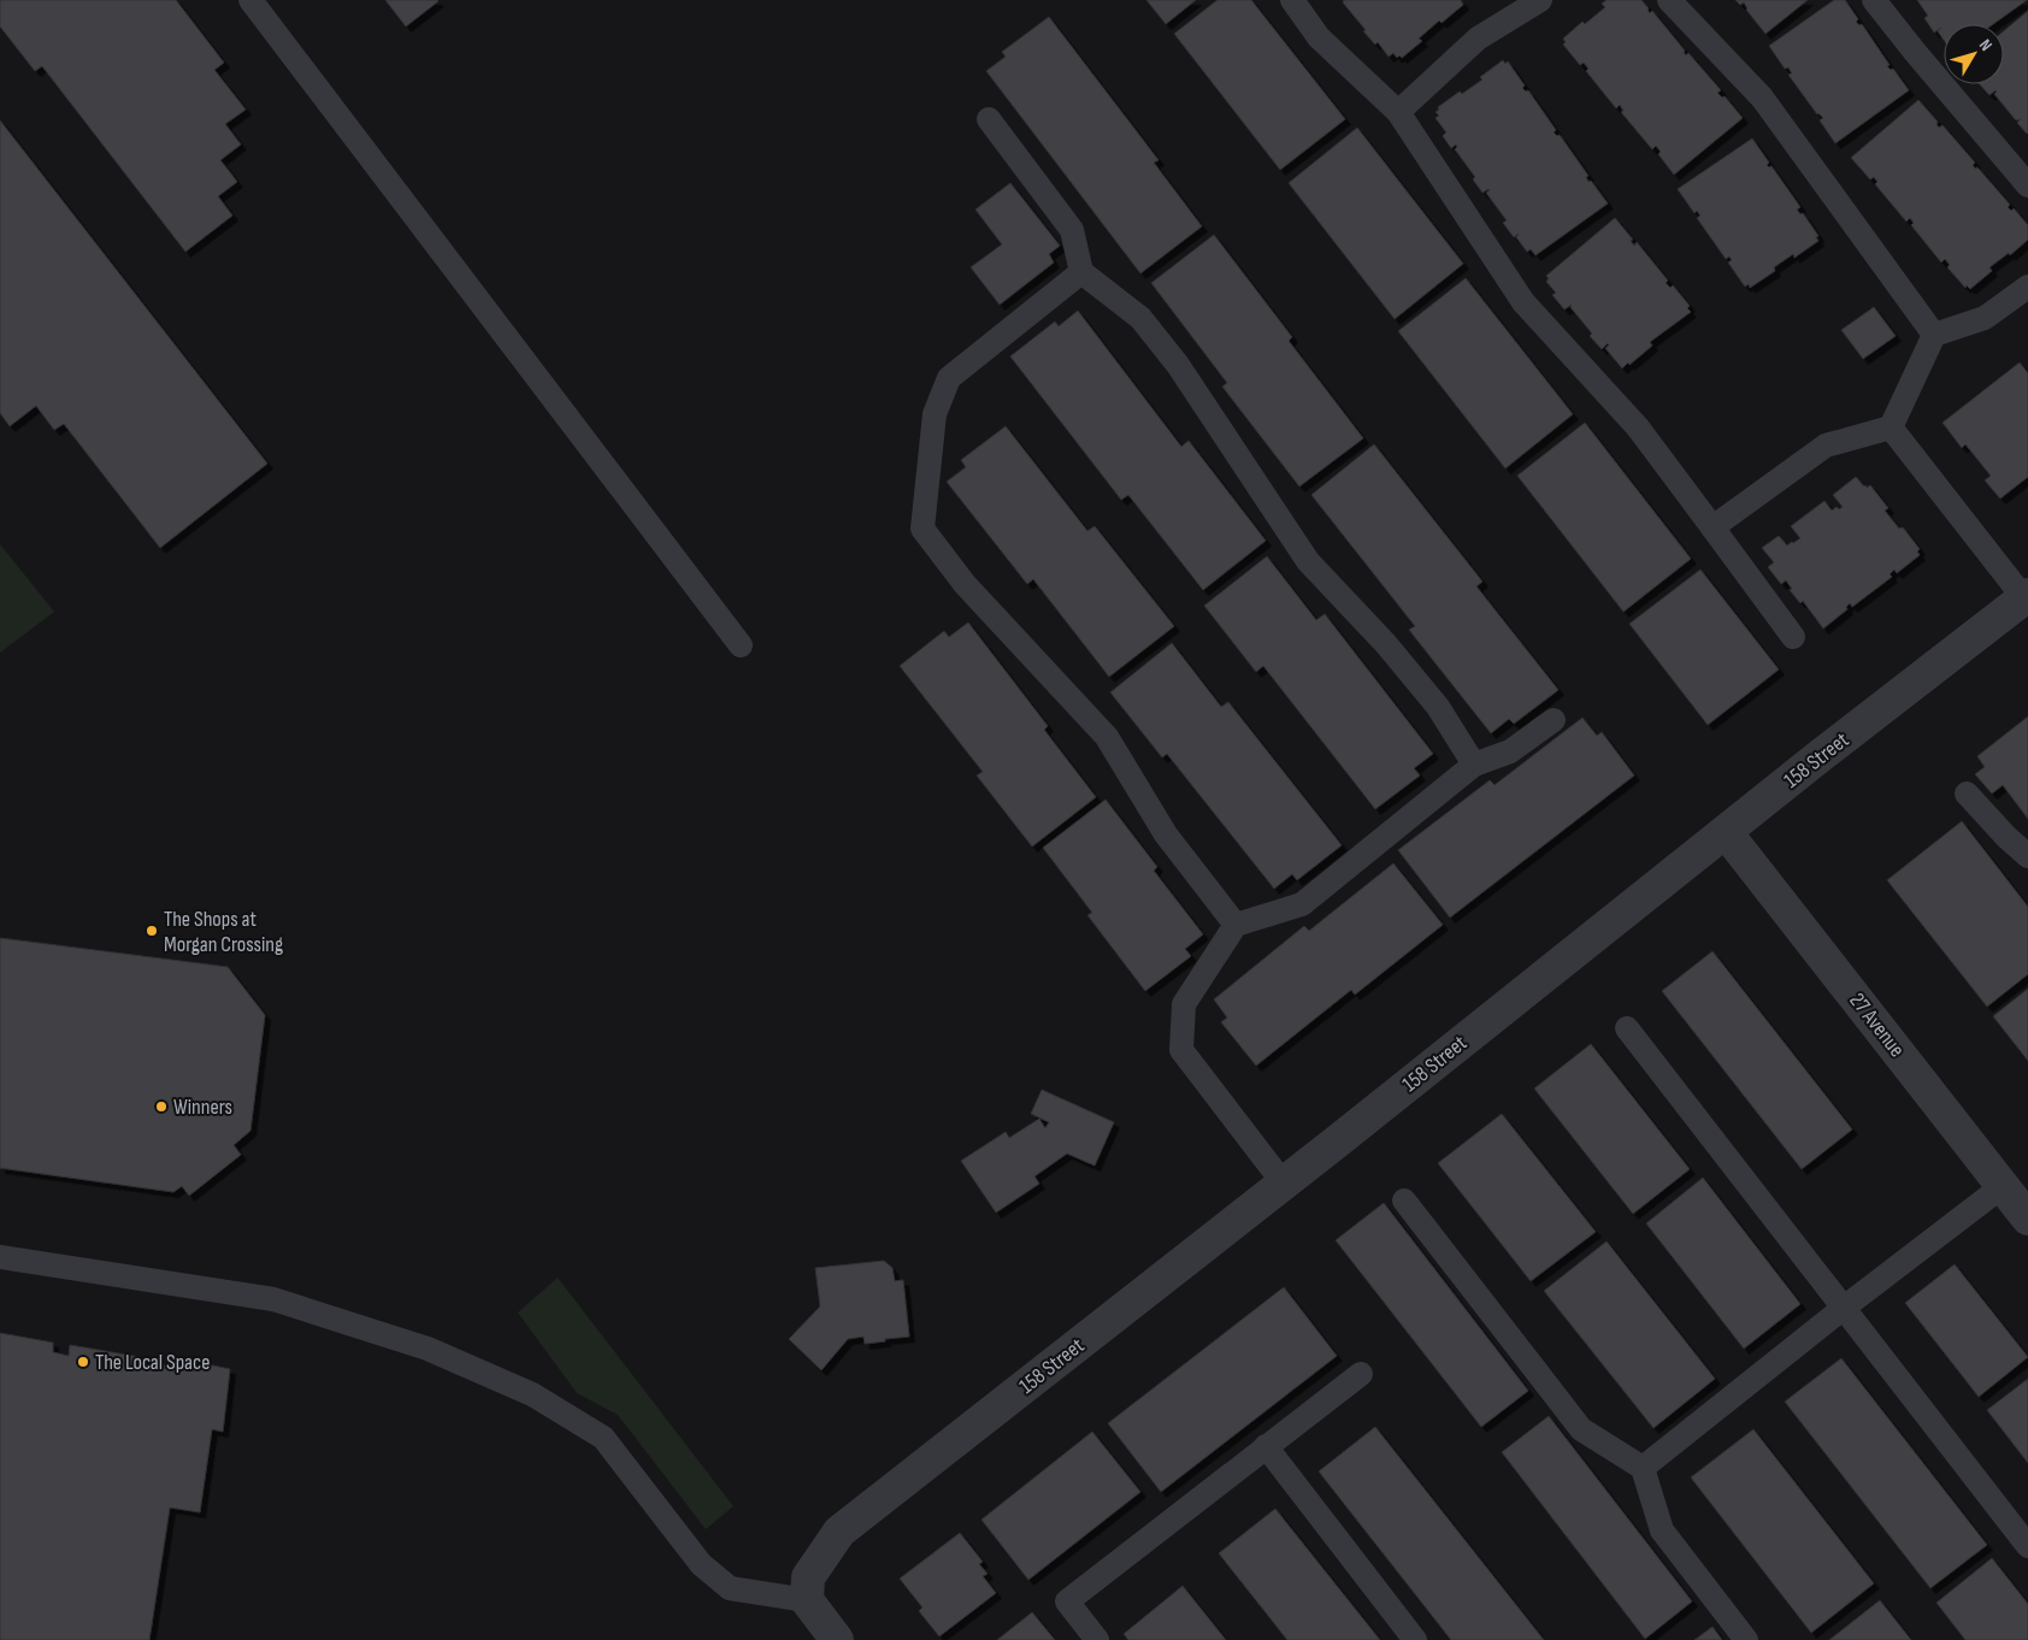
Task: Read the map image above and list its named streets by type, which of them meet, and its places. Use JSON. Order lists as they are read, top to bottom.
{
  "streets": {
    "street": ["158 Street", "27 Avenue"]
  },
  "crossings": [
    ["158 Street", "27 Avenue"]
  ],
  "places": ["The Shops at Morgan Crossing", "Winners", "The Local Space"],
  "north": "top right"
}
